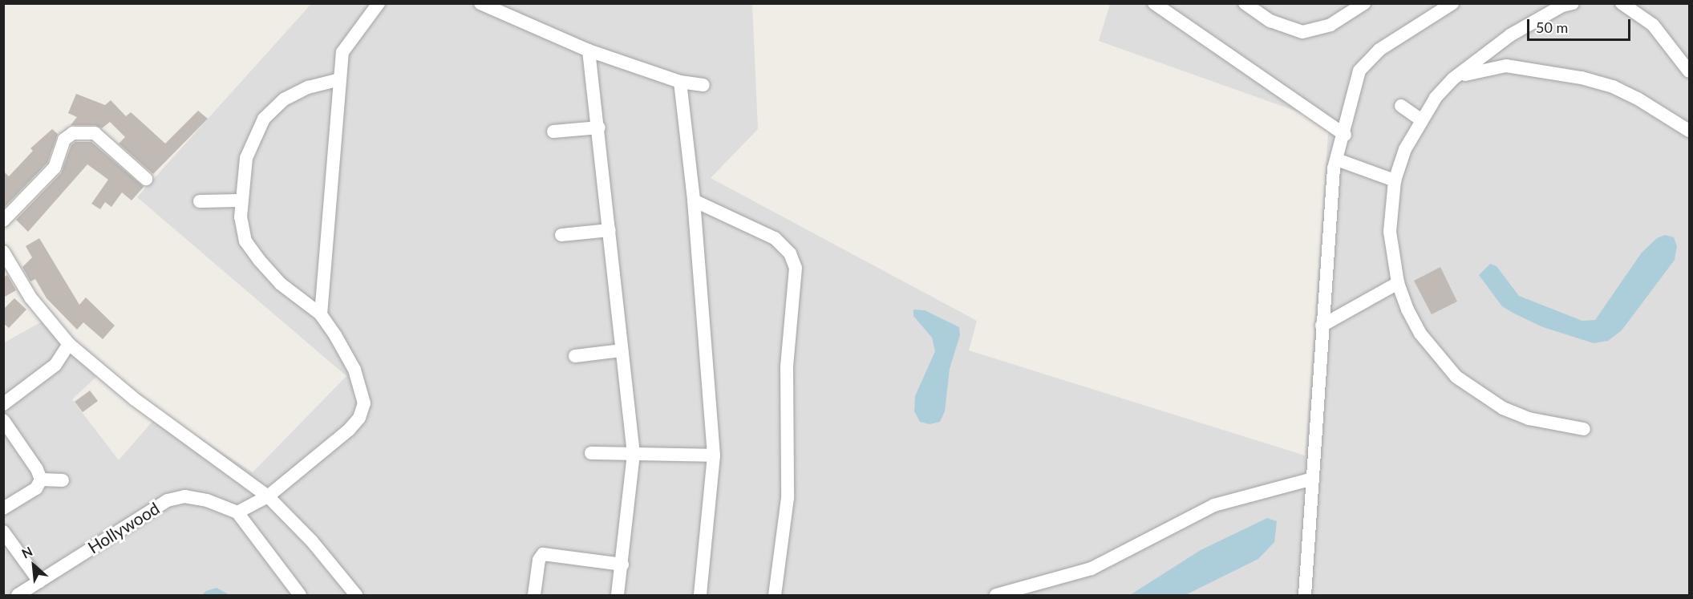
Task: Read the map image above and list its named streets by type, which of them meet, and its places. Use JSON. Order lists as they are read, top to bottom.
{
  "streets": {
    "street": ["Hollywood"]
  },
  "scale_bar": "50 m",
  "north": "top left"
}
